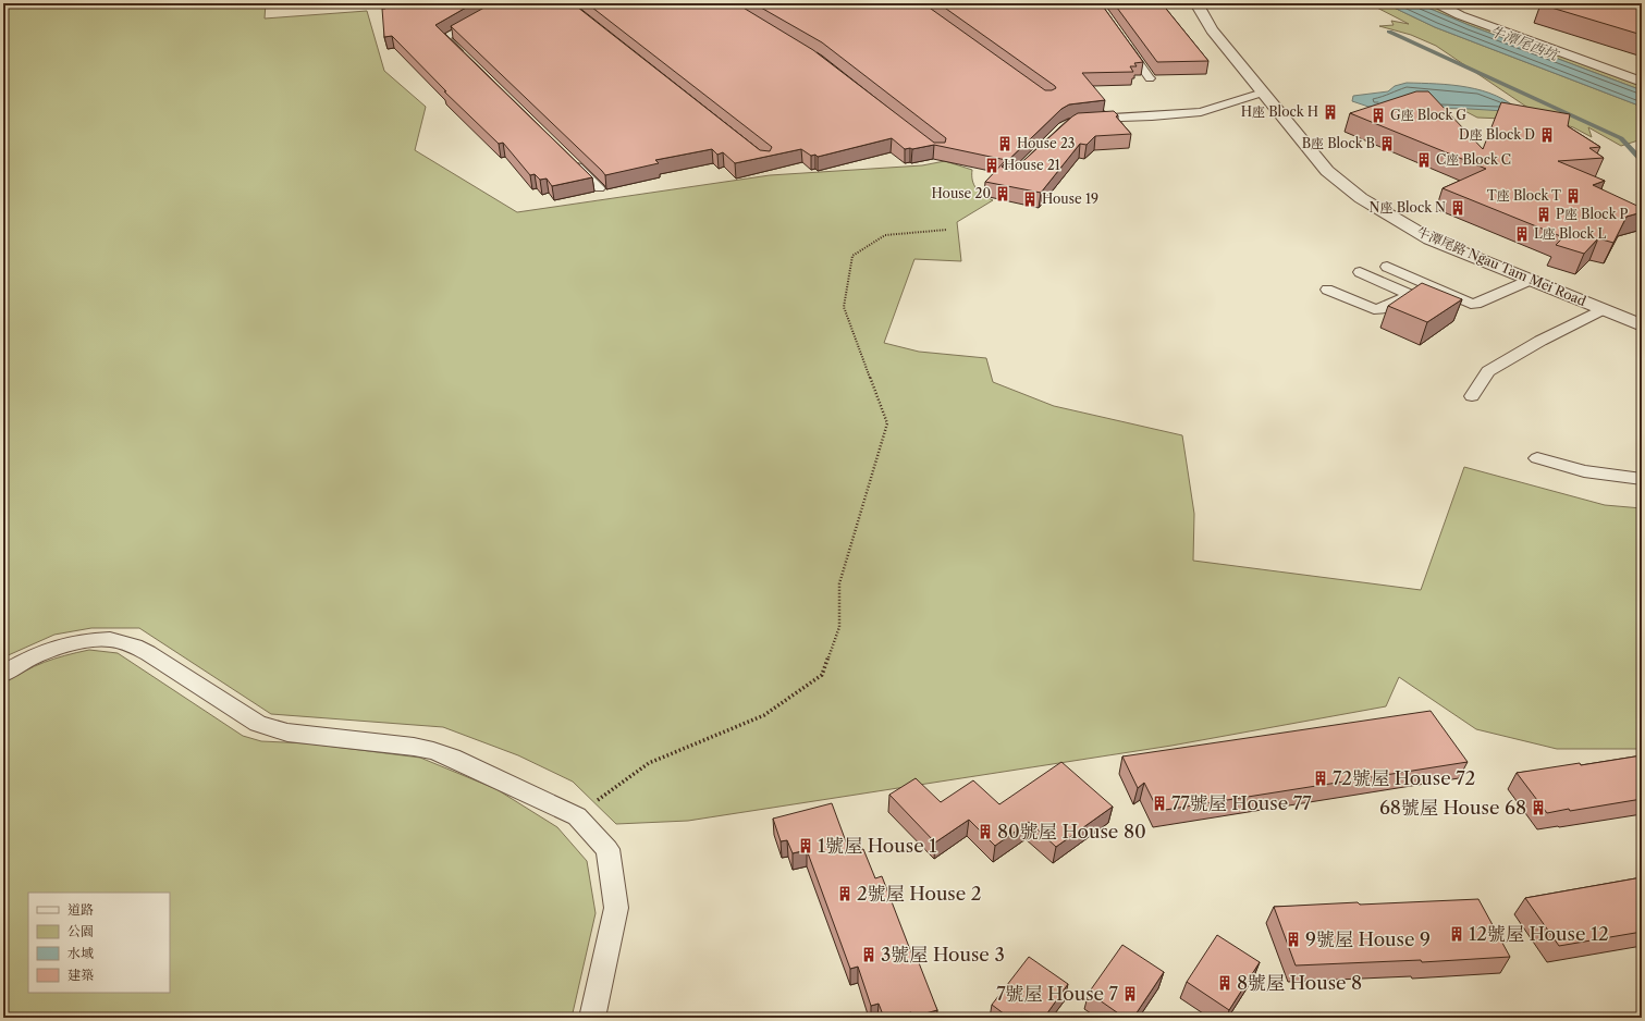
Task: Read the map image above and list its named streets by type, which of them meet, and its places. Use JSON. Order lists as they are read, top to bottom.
{
  "streets": {
    "street": ["牛潭尾路 Ngau Tam Mei Road"]
  },
  "water": ["牛潭尾西坑"],
  "places": {
    "building": [
      "H座 Block H",
      "G座 Block G",
      "D座 Block D",
      "House 23",
      "B座 Block B",
      "C座 Block C",
      "House 21",
      "House 20",
      "T座 Block T",
      "House 19",
      "N座 Block N",
      "P座 Block P",
      "L座 Block L",
      "72號屋 House 72",
      "77號屋 House 77",
      "68號屋 House 68",
      "80號屋 House 80",
      "1號屋 House 1",
      "2號屋 House 2",
      "12號屋 House 12",
      "9號屋 House 9",
      "3號屋 House 3",
      "8號屋 House 8",
      "7號屋 House 7"
    ]
  },
  "legend": [
    "道路",
    "公園",
    "水域",
    "建築"
  ]
}
